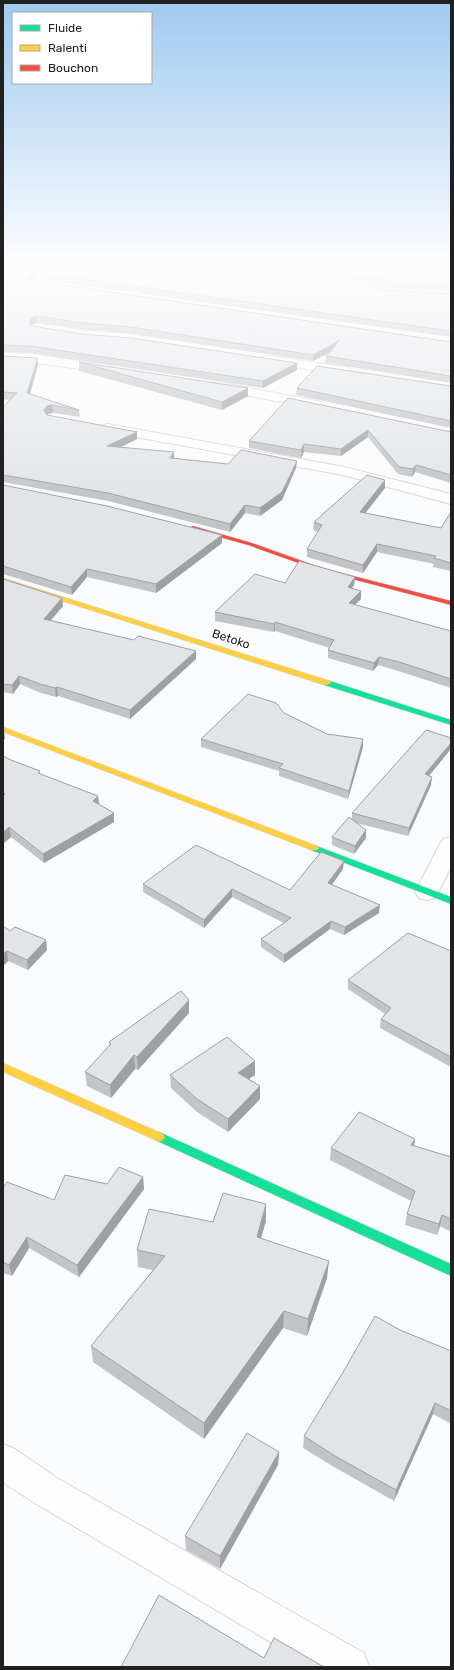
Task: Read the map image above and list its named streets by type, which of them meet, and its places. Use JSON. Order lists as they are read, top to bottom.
{
  "streets": {
    "street": ["Betoko"]
  },
  "legend": ["Fluide", "Ralenti", "Bouchon"]
}
